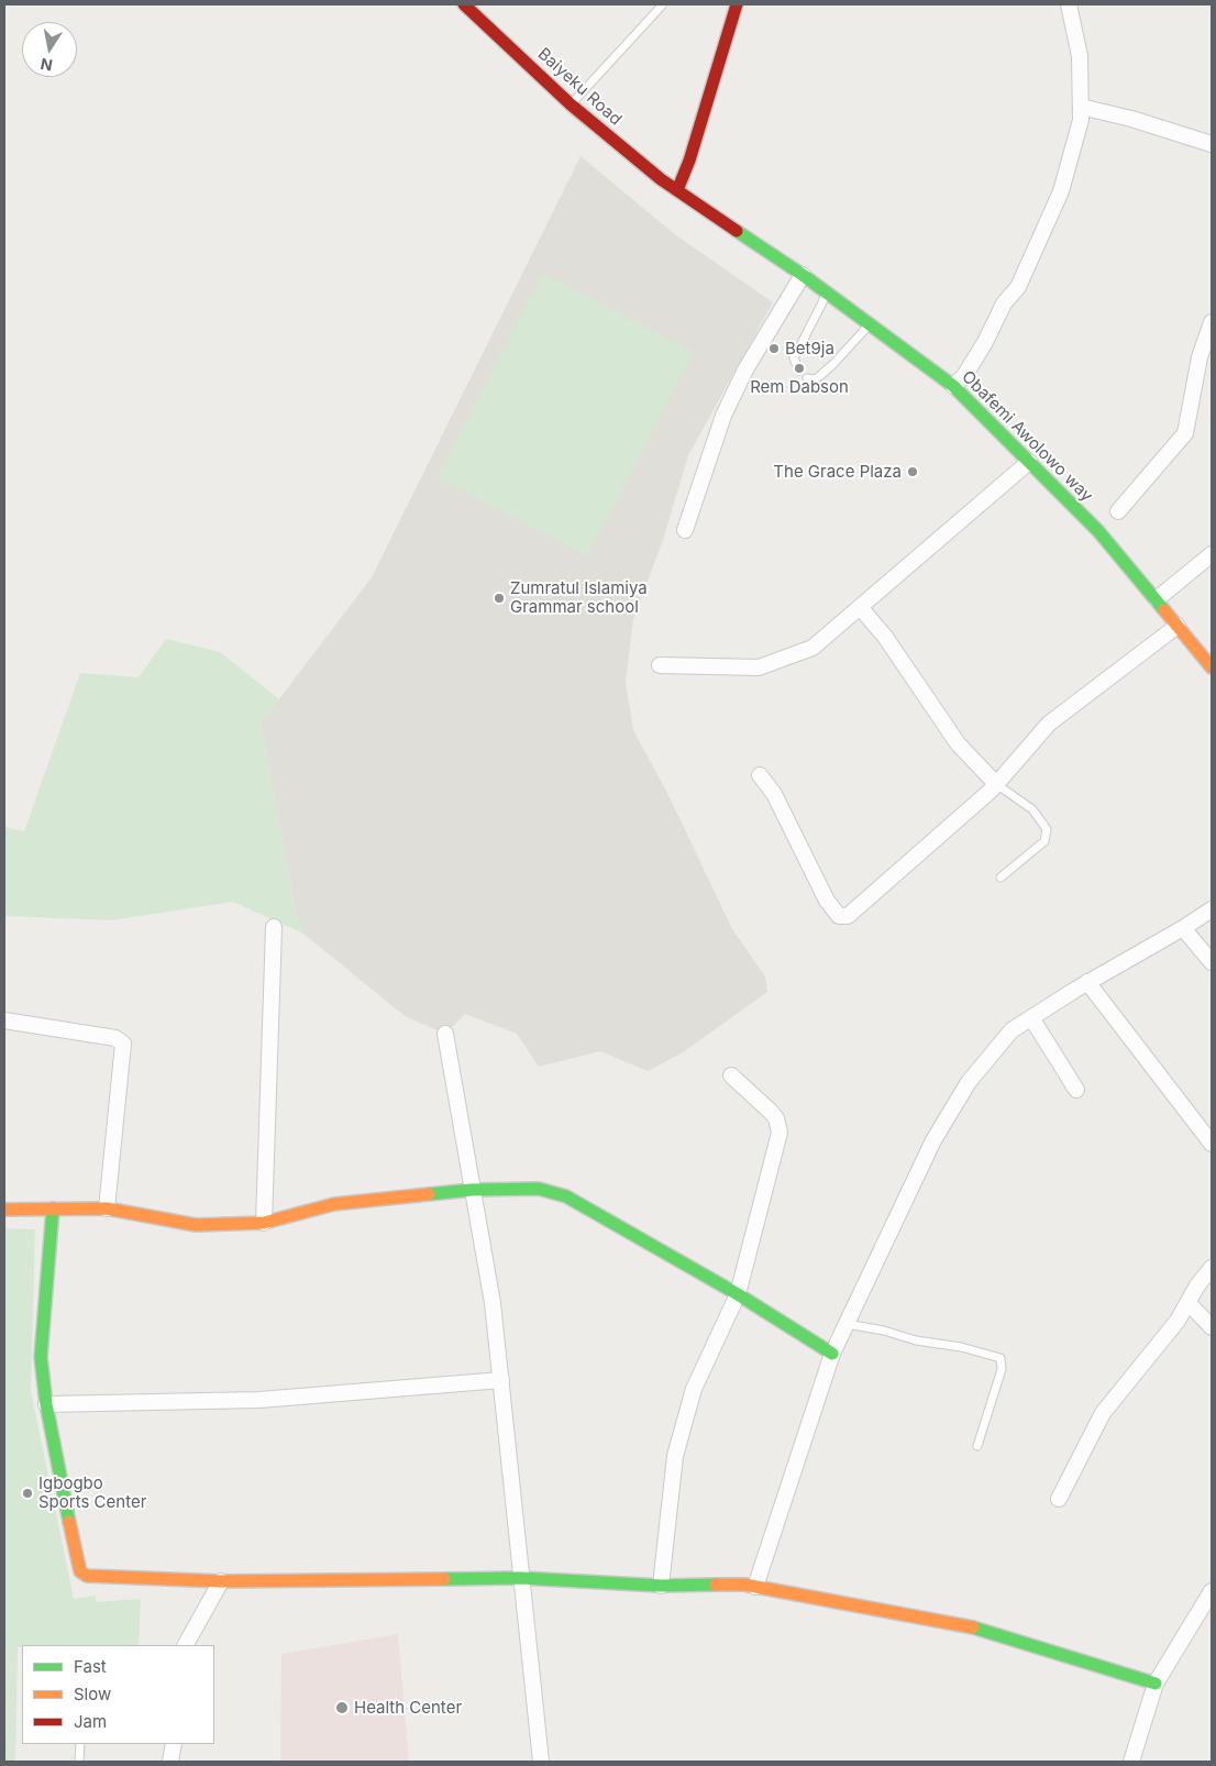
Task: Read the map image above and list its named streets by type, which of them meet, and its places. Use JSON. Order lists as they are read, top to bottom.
{
  "streets": {
    "street": ["Baiyeku Road", "Obafemi Awolowo way"]
  },
  "crossings": [
    ["Baiyeku Road", "Obafemi Awolowo way"]
  ],
  "places": [
    "Bet9ja",
    "Rem Dabson",
    "The Grace Plaza",
    "Zumratul Islamiya Grammar school",
    "Igbogbo Sports Center",
    "Health Center"
  ],
  "legend": ["Fast", "Slow", "Jam"],
  "north": "bottom"
}
